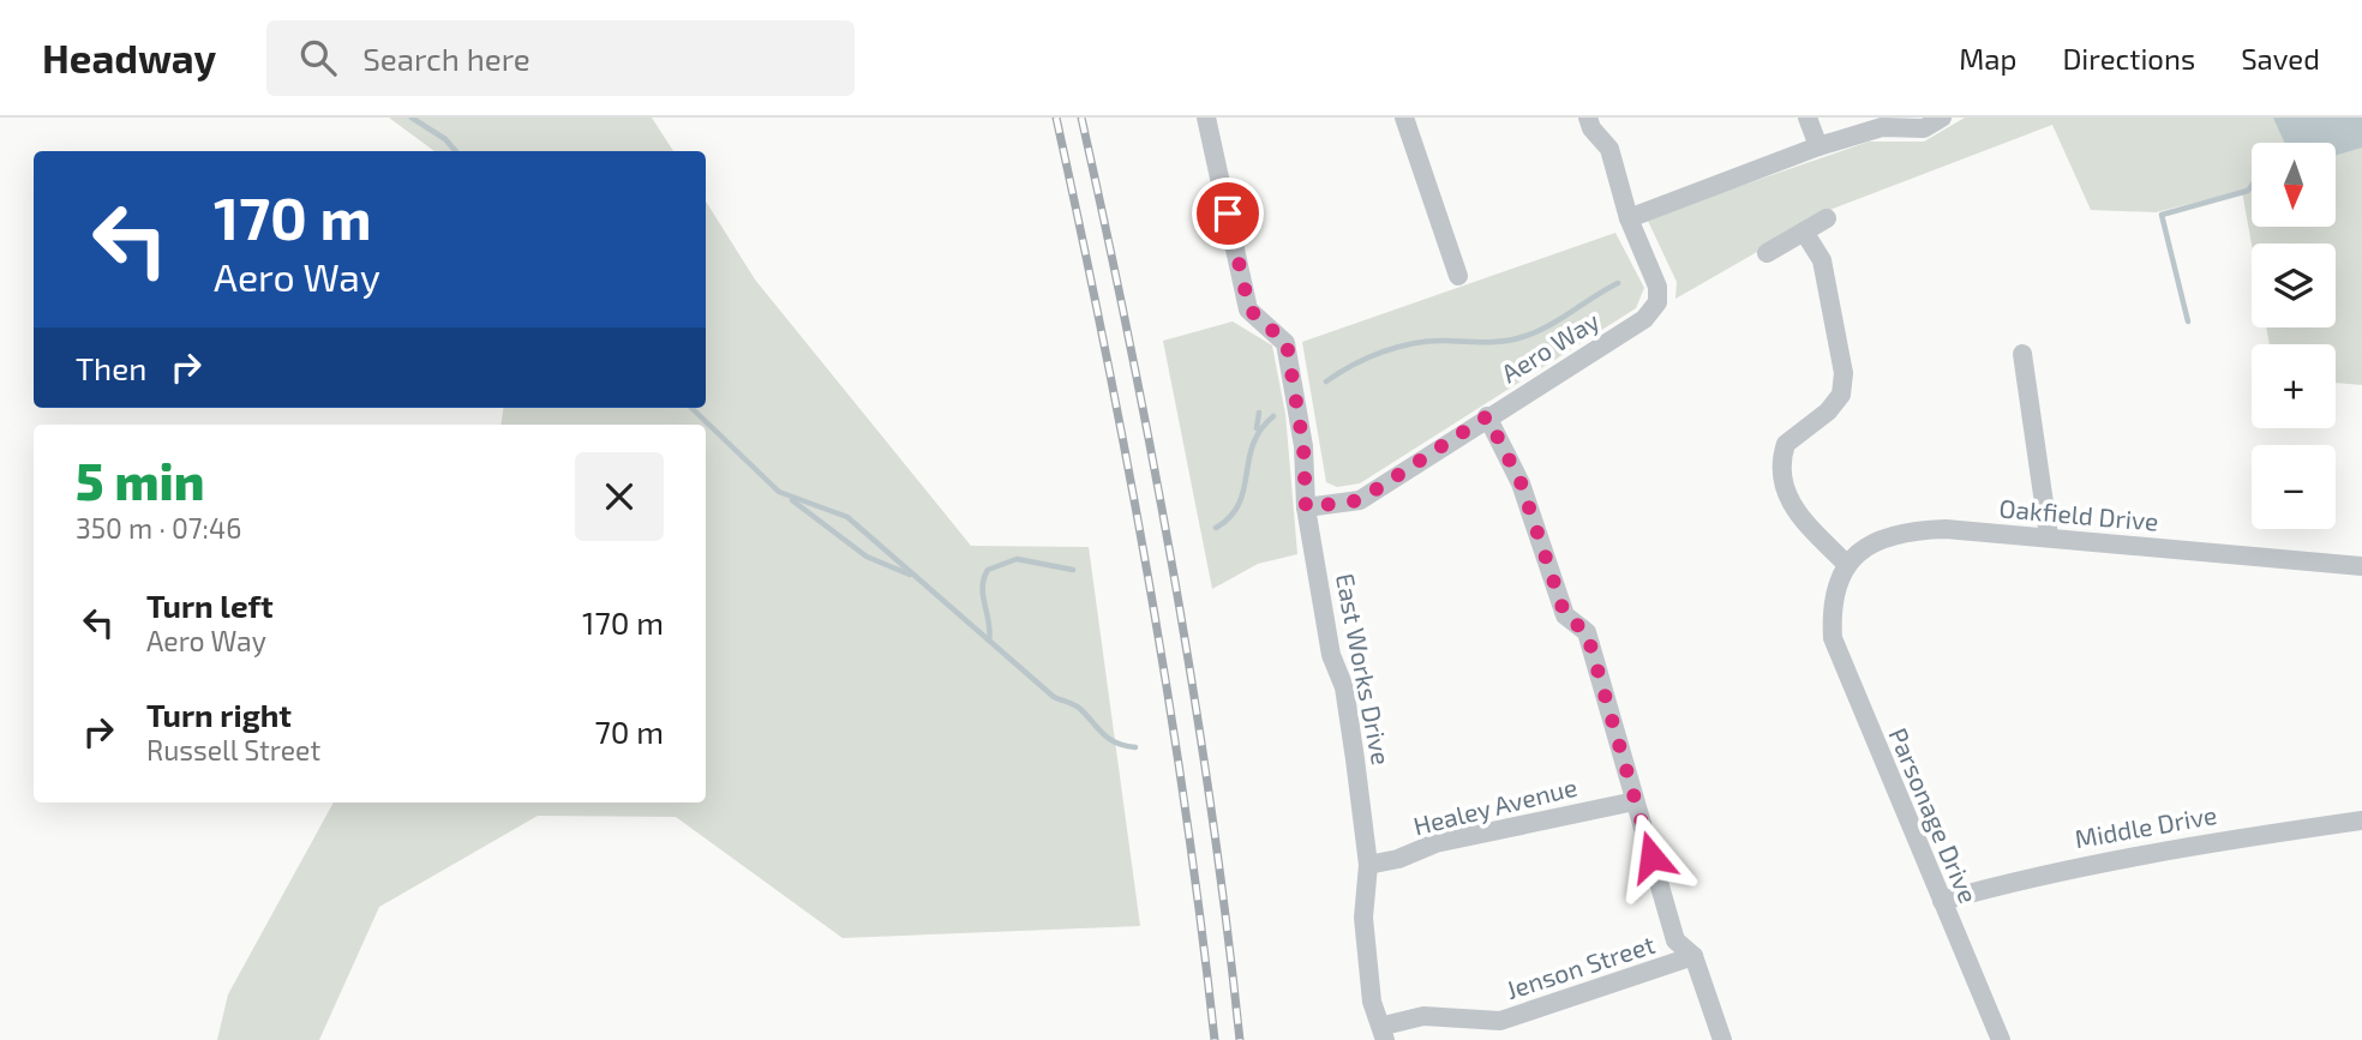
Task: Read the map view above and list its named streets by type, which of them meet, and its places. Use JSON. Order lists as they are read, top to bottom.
{
  "streets": {
    "street": [
      "Aero Way",
      "Oakfield Drive",
      "East Works Drive",
      "Healey Avenue",
      "Parsonage Drive",
      "Middle Drive",
      "Jenson Street"
    ]
  },
  "crossings": [
    ["Aero Way", "East Works Drive"],
    ["Oakfield Drive", "Parsonage Drive"],
    ["East Works Drive", "Healey Avenue"],
    ["East Works Drive", "Jenson Street"],
    ["Parsonage Drive", "Middle Drive"]
  ],
  "north": "bottom",
  "page": {
    "header": "Headway",
    "search": "Search here",
    "nav": ["Map", "Directions", "Saved"],
    "map_buttons": ["+", "−"],
    "turn": ["170 m", "Aero Way"],
    "then": "Then",
    "heading": ["5 min", "350 m · 07:46"],
    "list": [
      {
        "name": "Turn left",
        "note": "Aero Way",
        "value": "170 m"
      },
      {
        "name": "Turn right",
        "note": "Russell Street",
        "value": "70 m"
      }
    ]
  }
}
